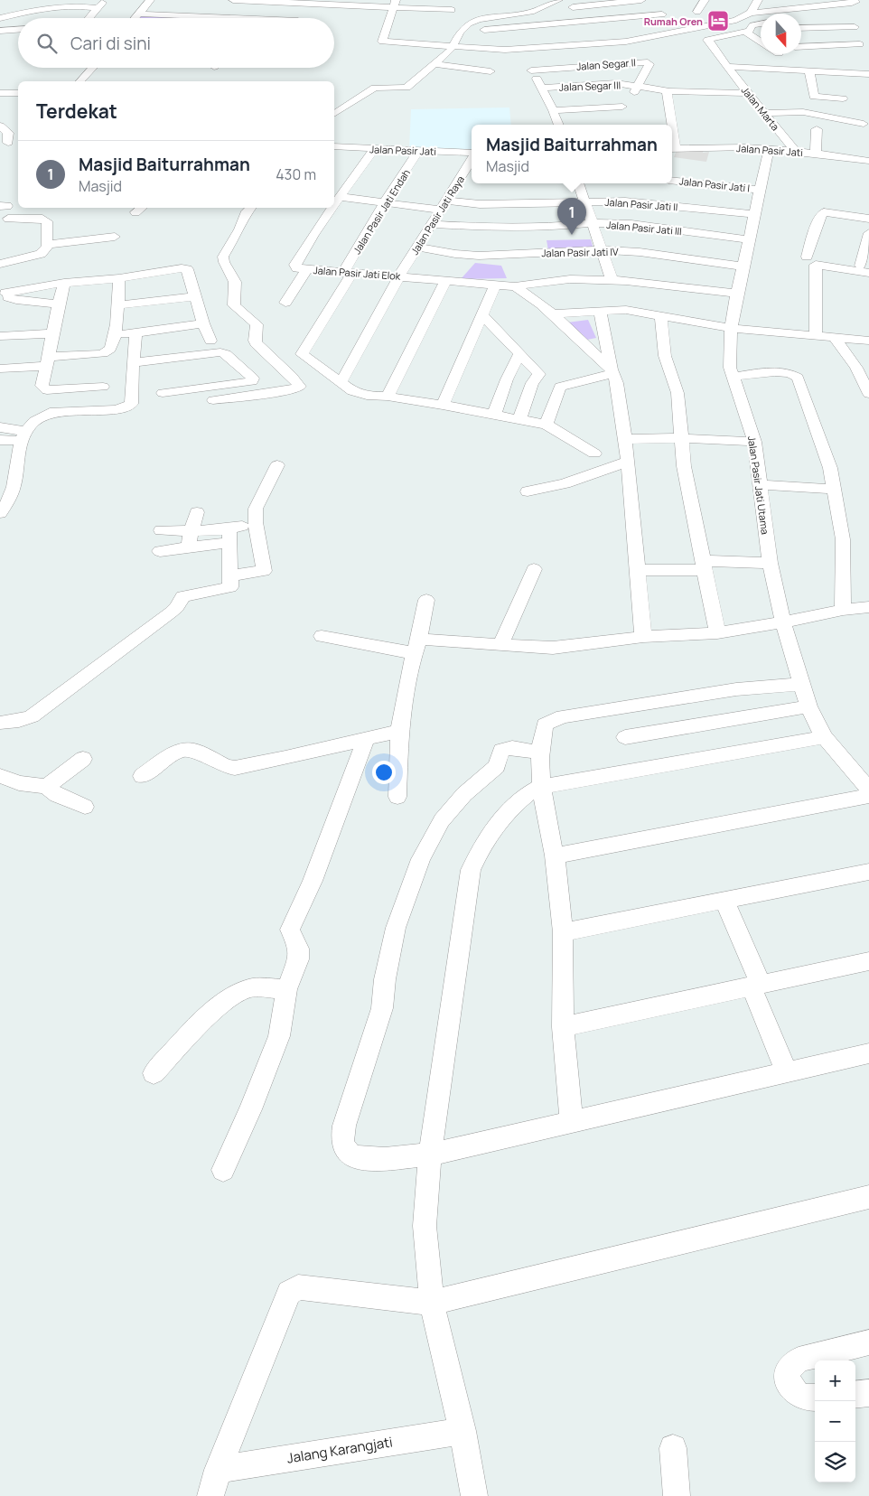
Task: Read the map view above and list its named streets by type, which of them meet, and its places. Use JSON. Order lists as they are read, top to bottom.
{
  "streets": {
    "street": [
      "Jalan Segar II",
      "Jalan Segar III",
      "Jalan Marta",
      "Jalan Pasir Jati",
      "Jalan Pasir Jati I",
      "Jalan Pasir Jati II",
      "Jalan Pasir Jati Endah",
      "Jalan Pasir Jati Raya",
      "Jalan Pasir Jati III",
      "Jalan Pasir Jati IV",
      "Jalan Pasir Jati Elok",
      "Jalan Pasir Jati Utama",
      "Jalang Karangjati"
    ]
  },
  "crossings": [
    ["Jalan Segar II", "Jalan Segar III"],
    ["Jalan Segar III", "Jalan Marta"],
    ["Jalan Marta", "Jalan Pasir Jati"],
    ["Jalan Pasir Jati", "Jalan Pasir Jati Endah"],
    ["Jalan Pasir Jati", "Jalan Pasir Jati Elok"],
    ["Jalan Pasir Jati", "Jalan Pasir Jati Utama"],
    ["Jalan Pasir Jati I", "Jalan Pasir Jati Utama"],
    ["Jalan Pasir Jati II", "Jalan Pasir Jati Endah"],
    ["Jalan Pasir Jati II", "Jalan Pasir Jati Raya"],
    ["Jalan Pasir Jati II", "Jalan Pasir Jati Elok"],
    ["Jalan Pasir Jati II", "Jalan Pasir Jati Utama"],
    ["Jalan Pasir Jati Endah", "Jalan Pasir Jati Raya"],
    ["Jalan Pasir Jati Endah", "Jalan Pasir Jati Elok"],
    ["Jalan Pasir Jati Raya", "Jalan Pasir Jati III"],
    ["Jalan Pasir Jati Raya", "Jalan Pasir Jati IV"],
    ["Jalan Pasir Jati Raya", "Jalan Pasir Jati Elok"],
    ["Jalan Pasir Jati III", "Jalan Pasir Jati Utama"],
    ["Jalan Pasir Jati IV", "Jalan Pasir Jati Utama"]
  ],
  "places": {
    "hotel": ["Rumah Oren"]
  },
  "north": "bottom",
  "page": {
    "search": "Cari di sini",
    "heading": "Terdekat",
    "popup": ["Masjid Baiturrahman", "Masjid"],
    "list": [
      {
        "mark": "1",
        "name": "Masjid Baiturrahman",
        "note": "Masjid",
        "value": "430 m"
      }
    ],
    "pins": "1",
    "map_buttons": ["+", "−"]
  }
}
